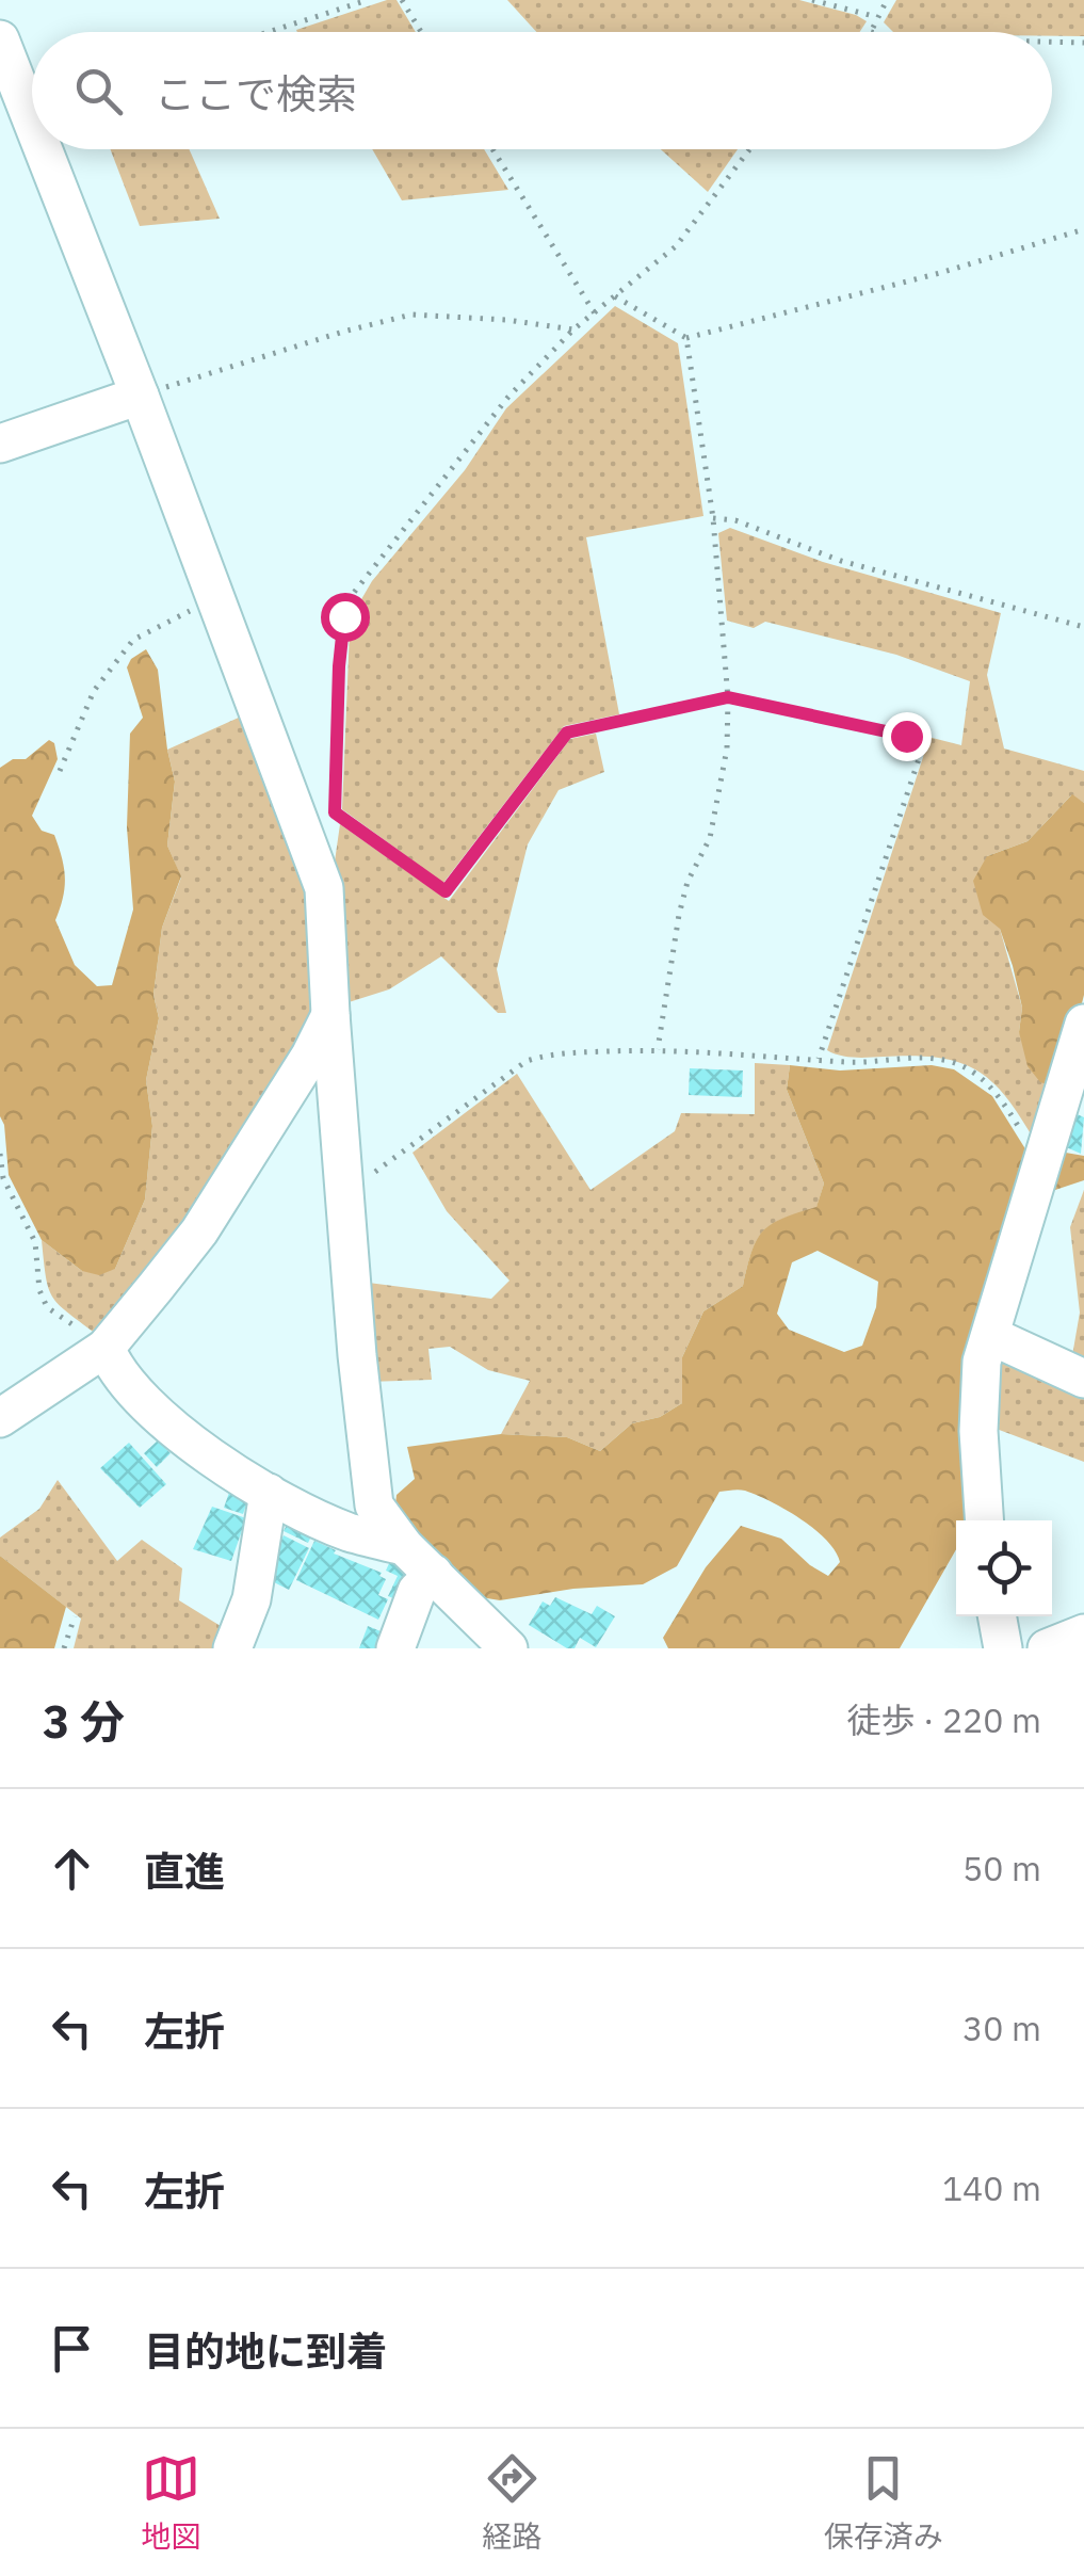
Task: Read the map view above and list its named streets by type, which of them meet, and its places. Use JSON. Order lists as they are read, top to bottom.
{
  "page": {
    "search": "ここで検索",
    "heading": ["3 分", "徒歩 · 220 m"],
    "list": [
      ["直進", "50 m"],
      ["左折", "30 m"],
      ["左折", "140 m"],
      "目的地に到着"
    ],
    "nav": ["地図", "経路", "保存済み"]
  }
}
